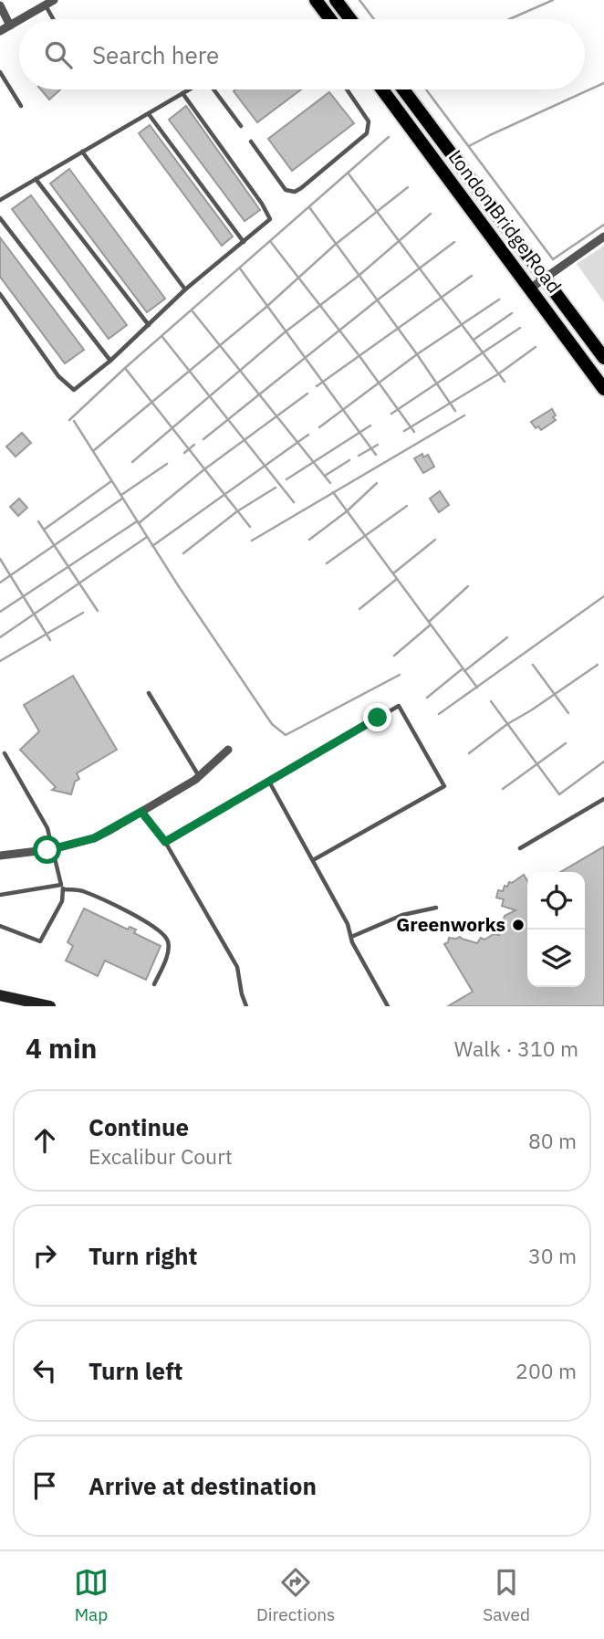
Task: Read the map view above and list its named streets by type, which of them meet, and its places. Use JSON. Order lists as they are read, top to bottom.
{
  "streets": {
    "main road": ["London Bridge Road"]
  },
  "places": ["Greenworks"],
  "page": {
    "search": "Search here",
    "heading": ["4 min", "Walk · 310 m"],
    "list": [
      ["Continue", "Excalibur Court", "80 m"],
      ["Turn right", "30 m"],
      ["Turn left", "200 m"],
      "Arrive at destination"
    ],
    "nav": ["Map", "Directions", "Saved"]
  }
}
